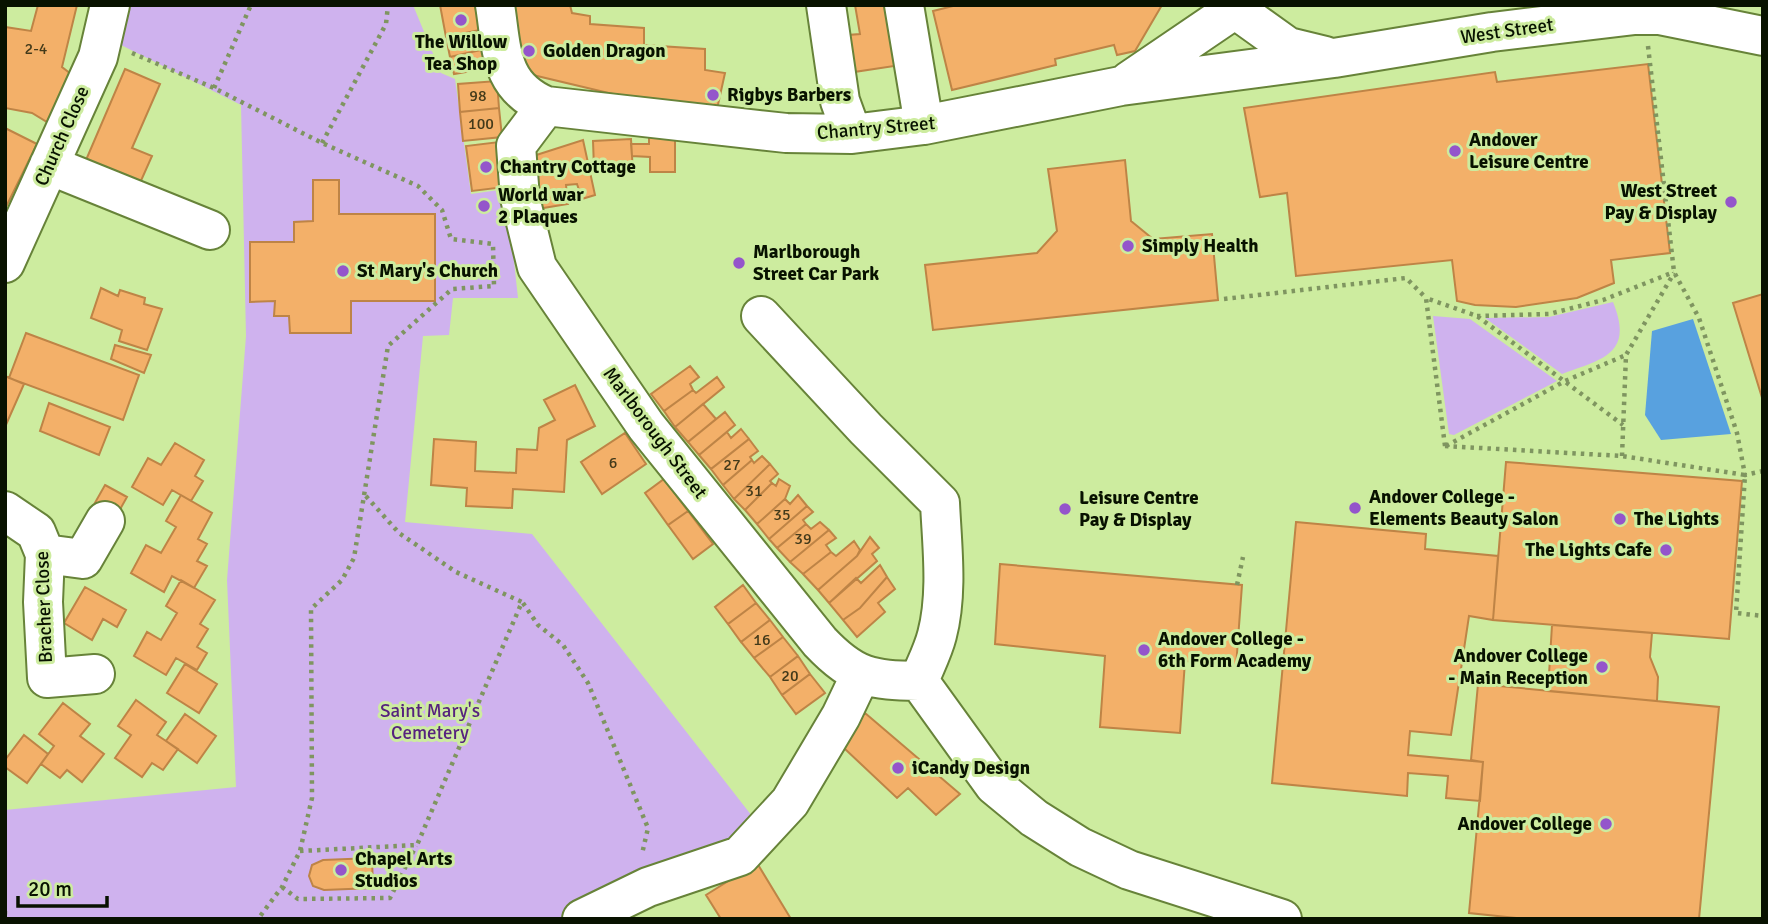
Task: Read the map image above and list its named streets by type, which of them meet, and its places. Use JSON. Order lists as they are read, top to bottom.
{
  "streets": {
    "street": [
      "West Street",
      "Chantry Street",
      "Church Close",
      "Marlborough Street",
      "Bracher Close"
    ]
  },
  "crossings": [
    ["West Street", "Chantry Street"],
    ["Chantry Street", "Marlborough Street"]
  ],
  "parks": ["Saint Mary's Cemetery"],
  "places": [
    "The Willow Tea Shop",
    "Golden Dragon",
    "Rigbys Barbers",
    "Andover Leisure Centre",
    "Chantry Cottage",
    "West Street Pay & Display",
    "World war 2 Plaques",
    "Simply Health",
    "Marlborough Street Car Park",
    "St Mary's Church",
    "Andover College - Elements Beauty Salon",
    "Leisure Centre Pay & Display",
    "The Lights",
    "The Lights Cafe",
    "Andover College - 6th Form Academy",
    "Andover College - Main Reception",
    "iCandy Design",
    "Andover College",
    "Chapel Arts Studios"
  ],
  "house_numbers": [
    "2-4",
    "98",
    "100",
    "6",
    "27",
    "31",
    "35",
    "39",
    "16",
    "20"
  ],
  "scale_bar": "20 m"
}
